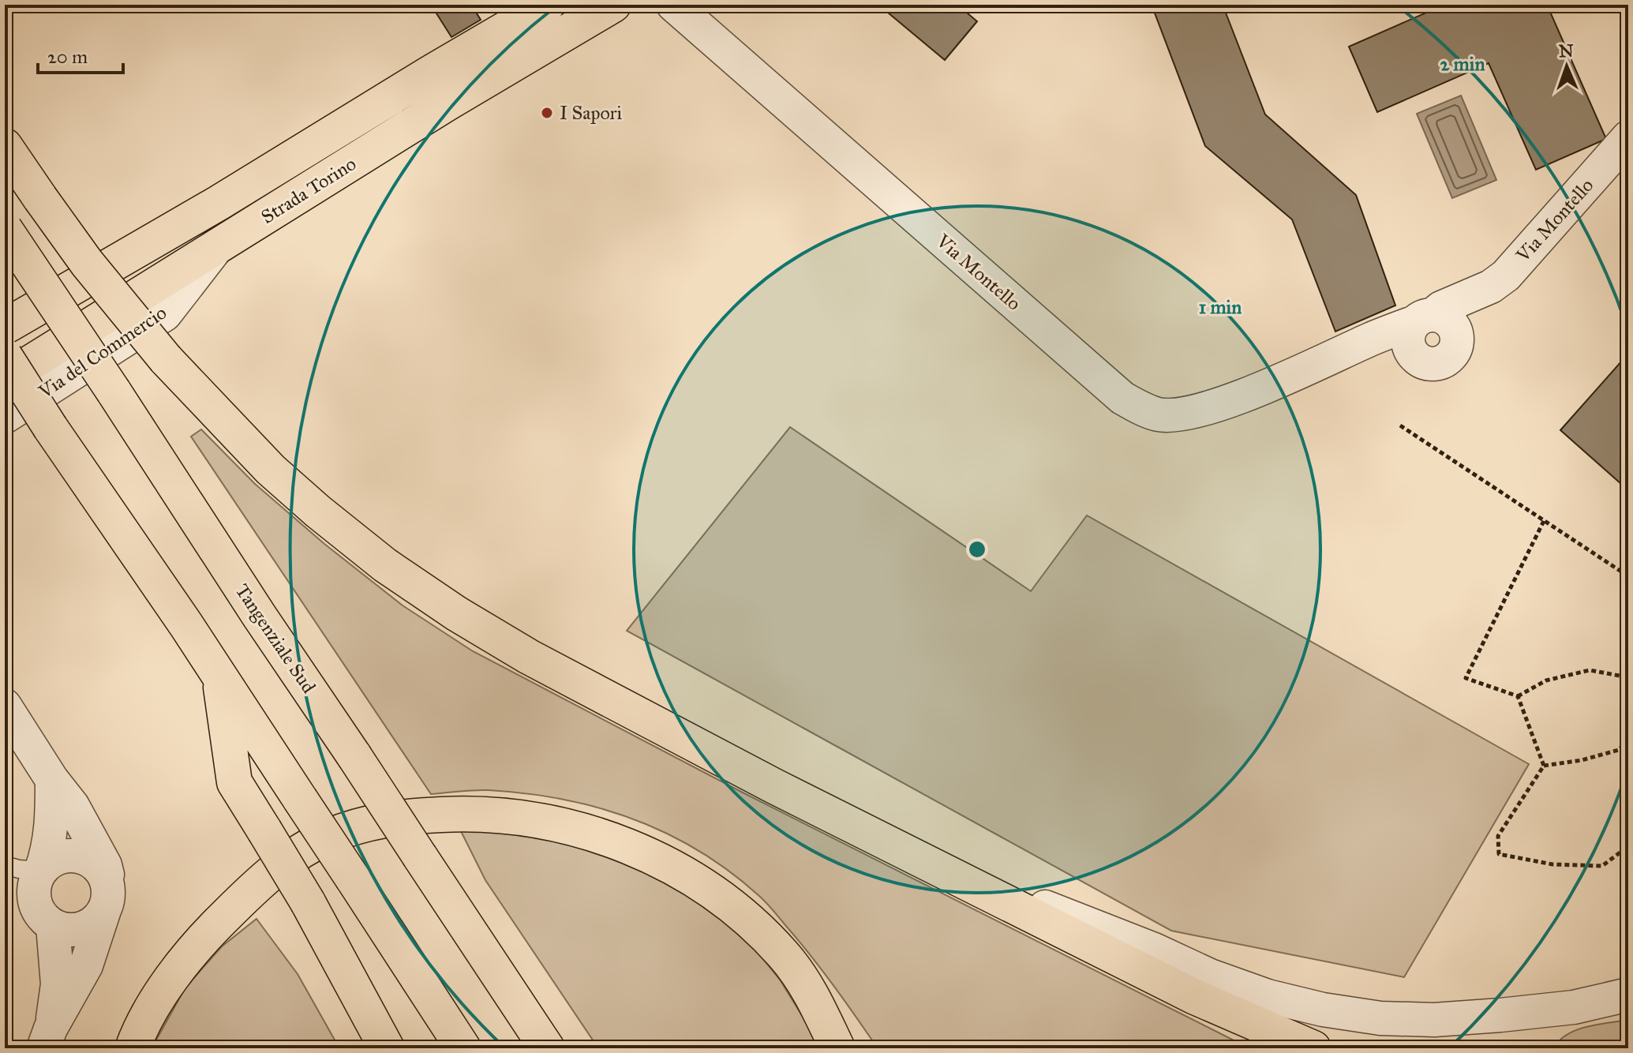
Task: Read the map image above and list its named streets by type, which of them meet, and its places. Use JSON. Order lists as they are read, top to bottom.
{
  "streets": {
    "main road": ["Strada Torino", "Tangenziale Sud"],
    "street": ["Via Montello", "Via del Commercio"]
  },
  "crossings": [
    ["Strada Torino", "Via del Commercio"]
  ],
  "places": ["I Sapori"],
  "scale_bar": "20 m",
  "north": "top",
  "rings": ["2 min", "1 min"]
}
